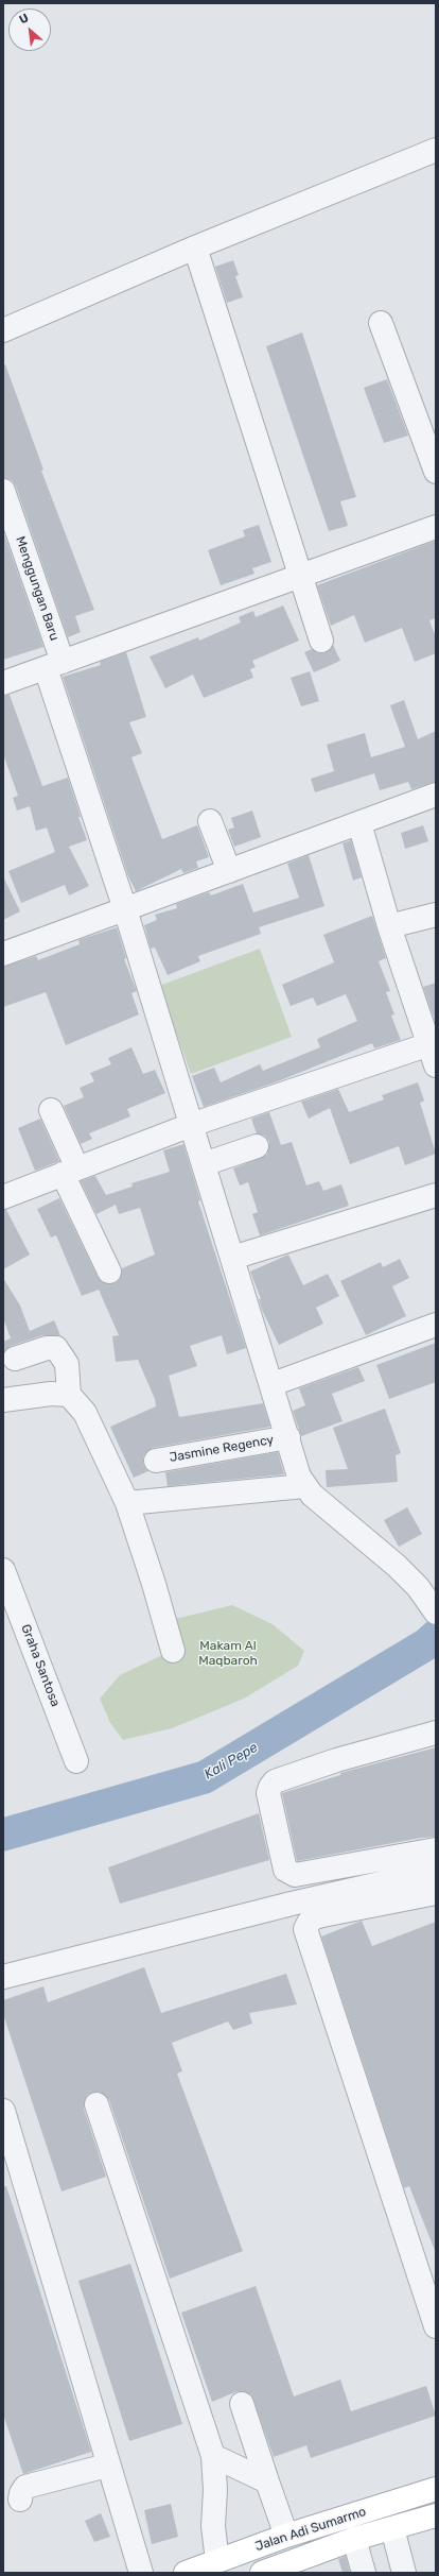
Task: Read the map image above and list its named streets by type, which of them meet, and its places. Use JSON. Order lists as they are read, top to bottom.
{
  "streets": {
    "main road": ["Jalan Adi Sumarmo"],
    "street": ["Menggungan Baru", "Jasmine Regency", "Graha Santosa"]
  },
  "crossings": [
    ["Menggungan Baru", "Jasmine Regency"]
  ],
  "water": ["Kali Pepe"],
  "parks": ["Makam Al Maqbaroh"],
  "north": "top left"
}
